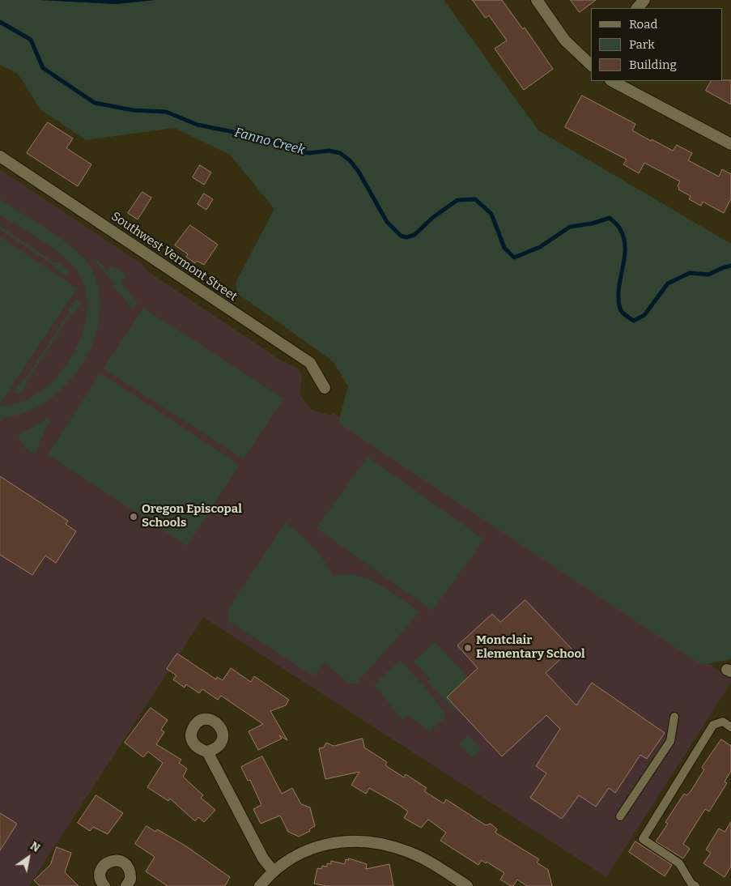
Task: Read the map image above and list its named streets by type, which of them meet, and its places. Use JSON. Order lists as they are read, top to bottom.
{
  "streets": {
    "street": ["Southwest Vermont Street"]
  },
  "water": ["Fanno Creek"],
  "places": ["Oregon Episcopal Schools", "Montclair Elementary School"],
  "legend": ["Road", "Park", "Building"],
  "north": "top right"
}
